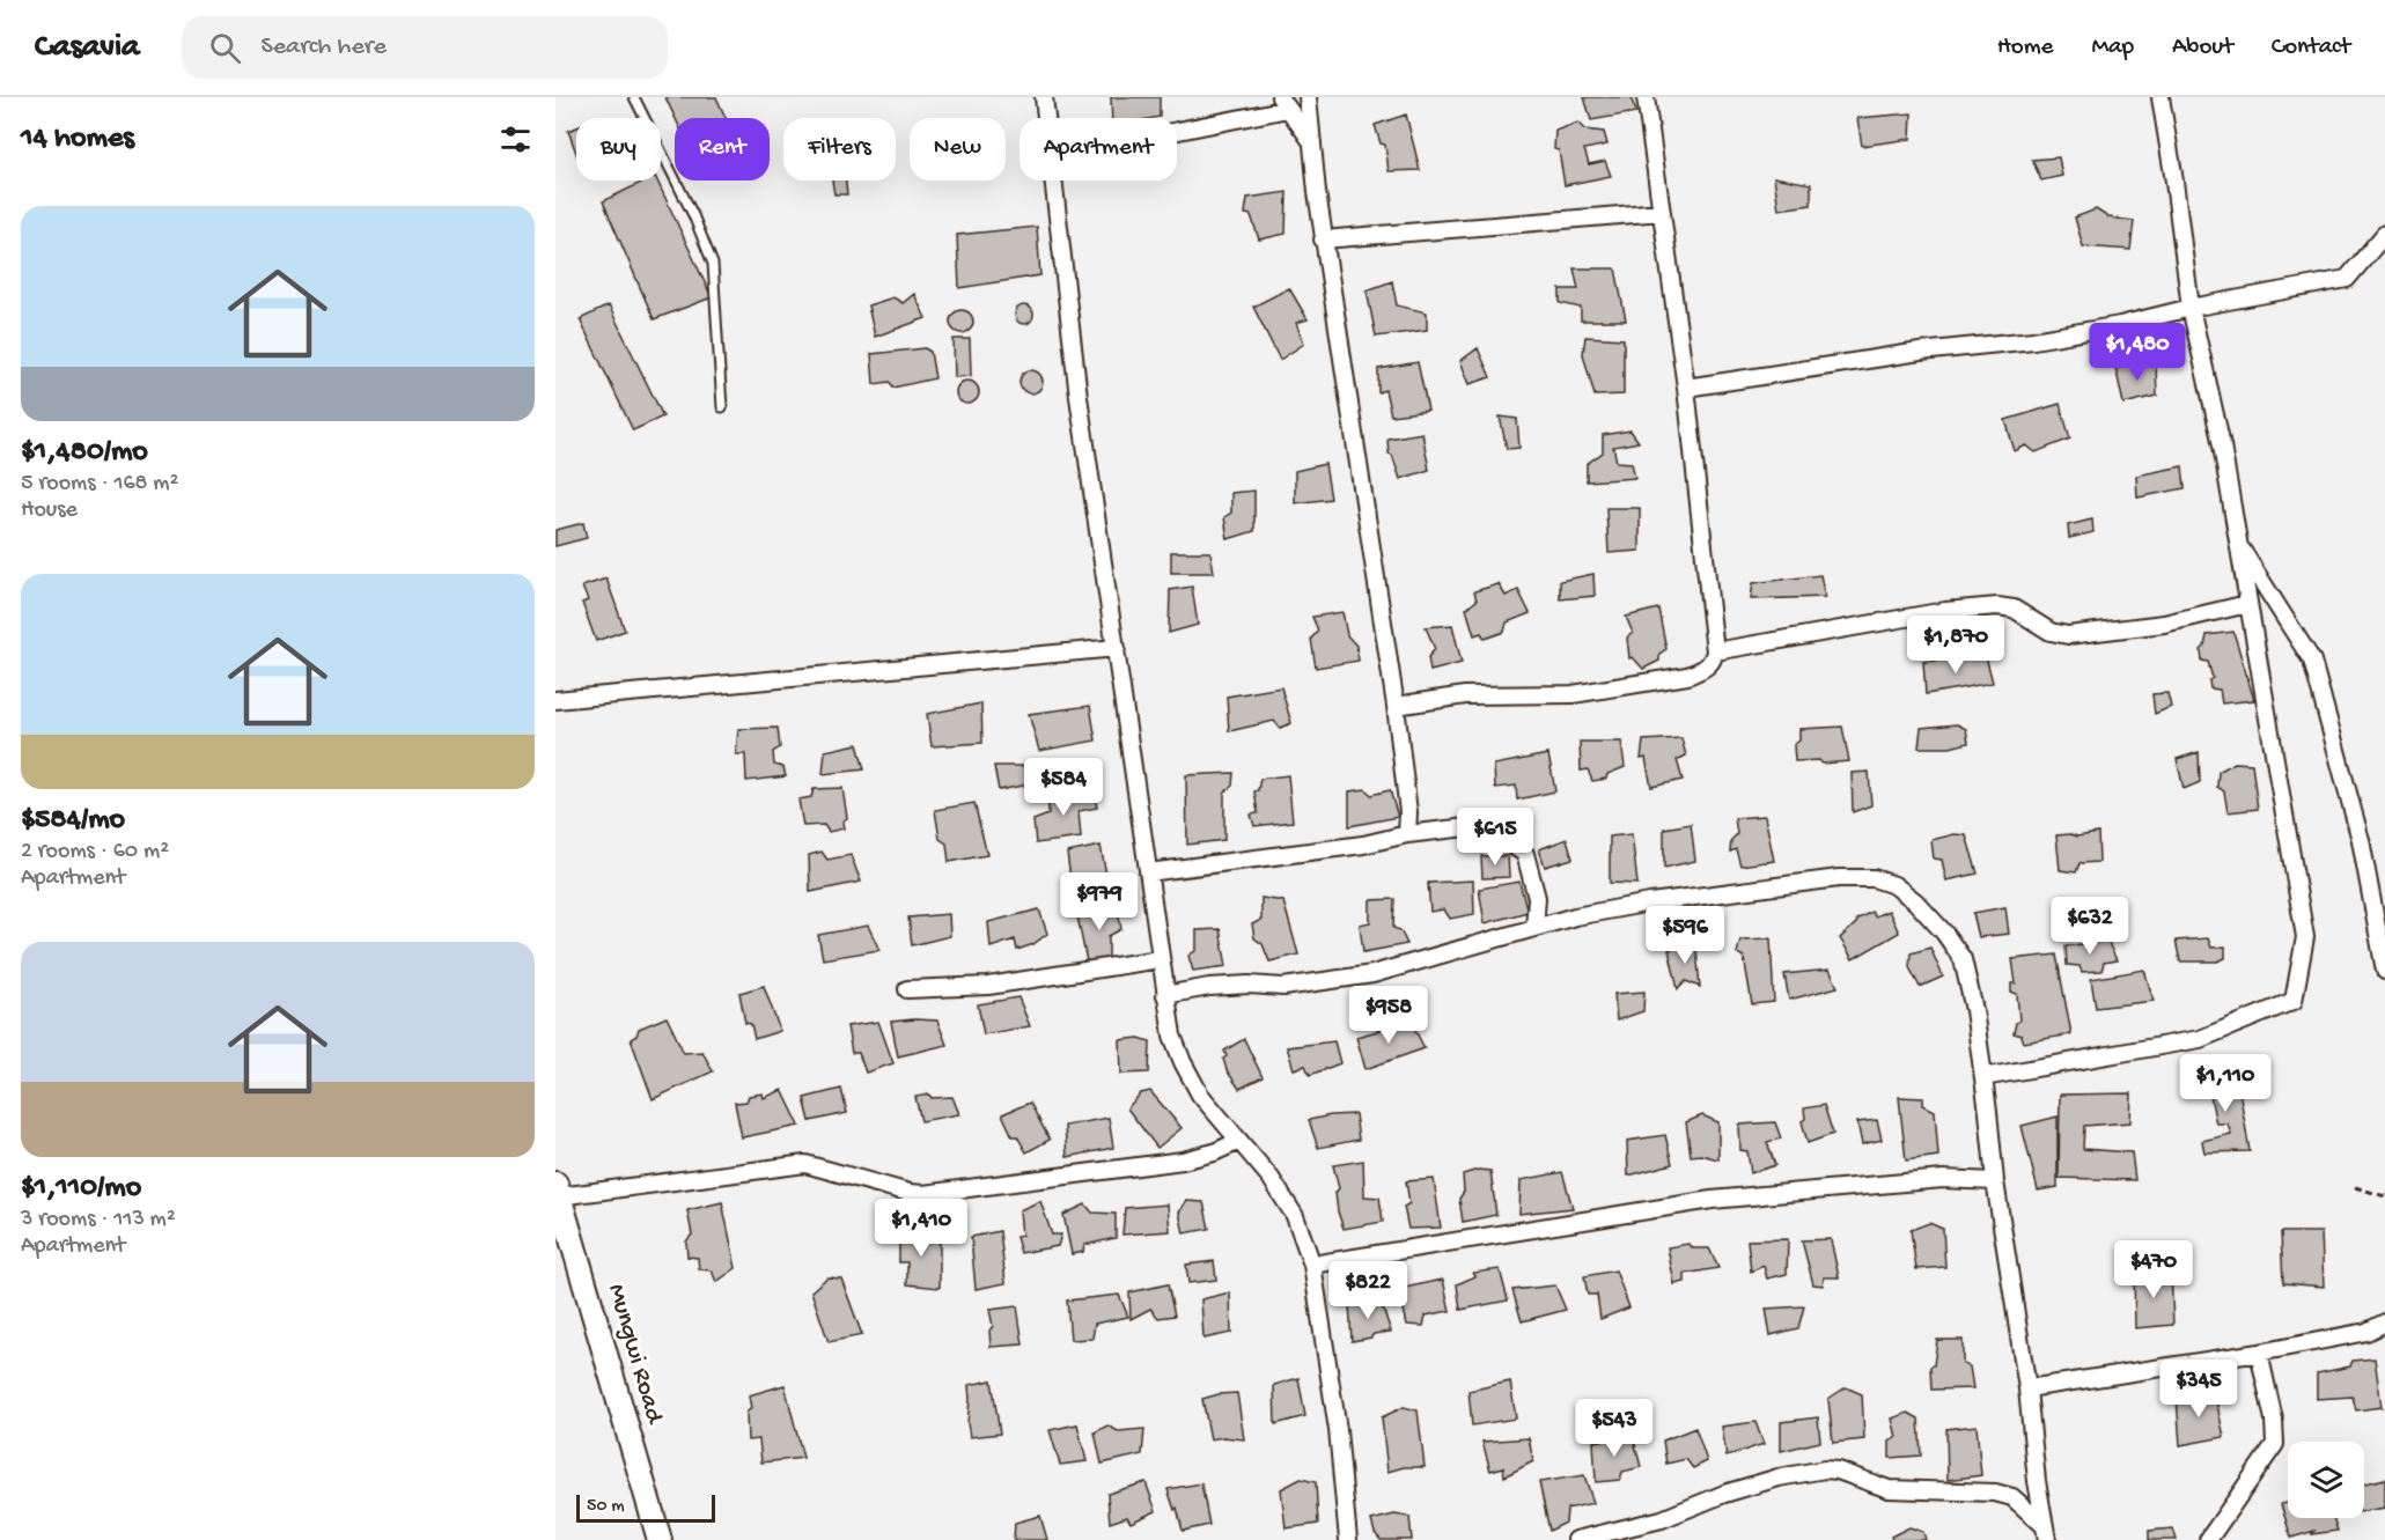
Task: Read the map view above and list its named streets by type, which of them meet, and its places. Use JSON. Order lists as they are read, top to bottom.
{
  "streets": {
    "main road": ["Mungwi Road"]
  },
  "scale_bar": "50 m",
  "page": {
    "header": "Casavia",
    "search": "Search here",
    "nav": [
      "Home",
      "Map",
      "About",
      "Contact"
    ],
    "heading": "14 homes",
    "chip": [
      "Buy",
      "Rent",
      "Filters",
      "New",
      "Apartment"
    ],
    "list": [
      {
        "name": "$1,480/mo",
        "note": "5 rooms · 168 m² · House"
      },
      {
        "name": "$584/mo",
        "note": "2 rooms · 60 m² · Apartment"
      },
      {
        "name": "$1,110/mo",
        "note": "3 rooms · 113 m² · Apartment"
      }
    ],
    "price": [
      "$1,480",
      "$1,870",
      "$584",
      "$615",
      "$979",
      "$632",
      "$596",
      "$958",
      "$1,110",
      "$1,410",
      "$470",
      "$822",
      "$345",
      "$543"
    ],
    "scale": "50 m"
  }
}
